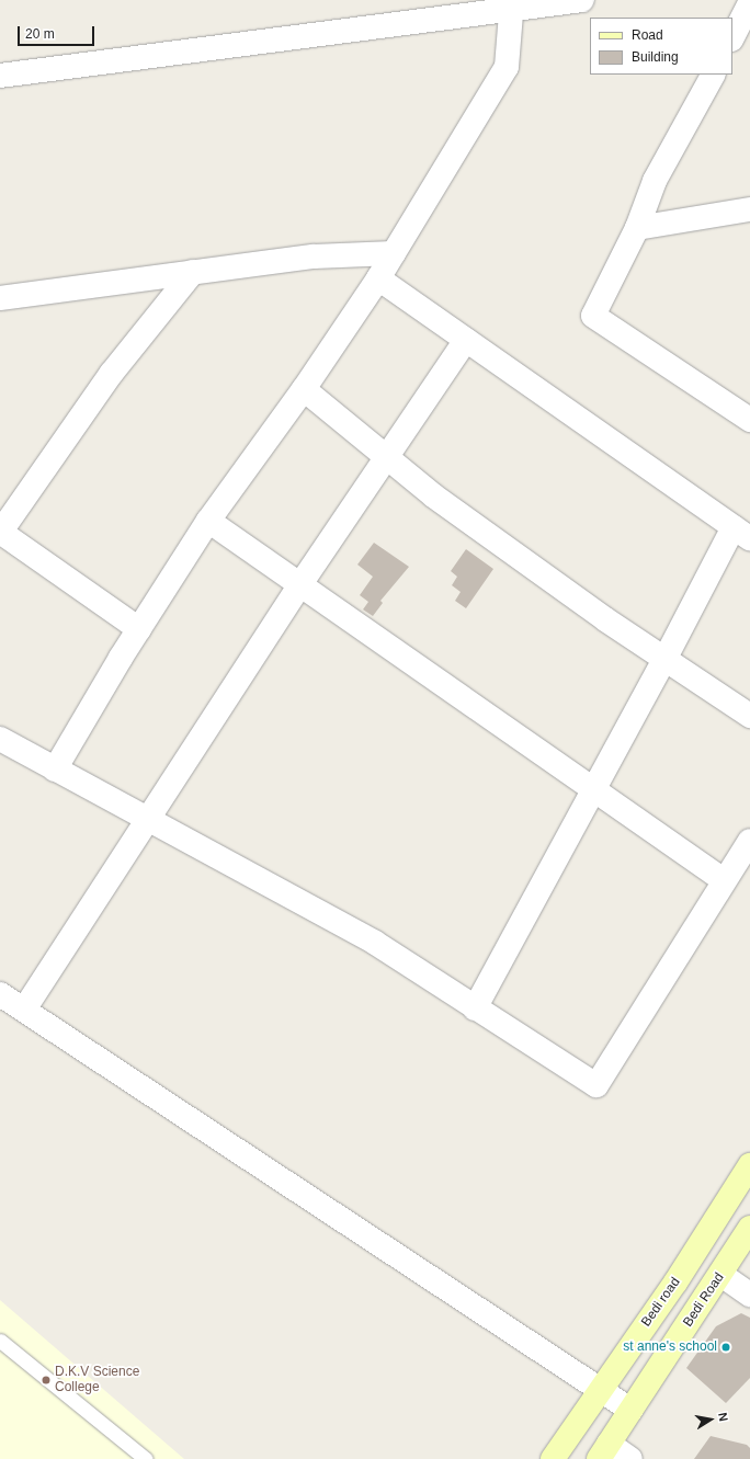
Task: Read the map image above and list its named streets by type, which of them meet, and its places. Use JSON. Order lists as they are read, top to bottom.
{
  "streets": {
    "main road": ["Bedi Road", "Bedi road"]
  },
  "places": ["st anne's school", "D.K.V Science College"],
  "legend": ["Road", "Building"],
  "scale_bar": "20 m",
  "north": "right"
}
